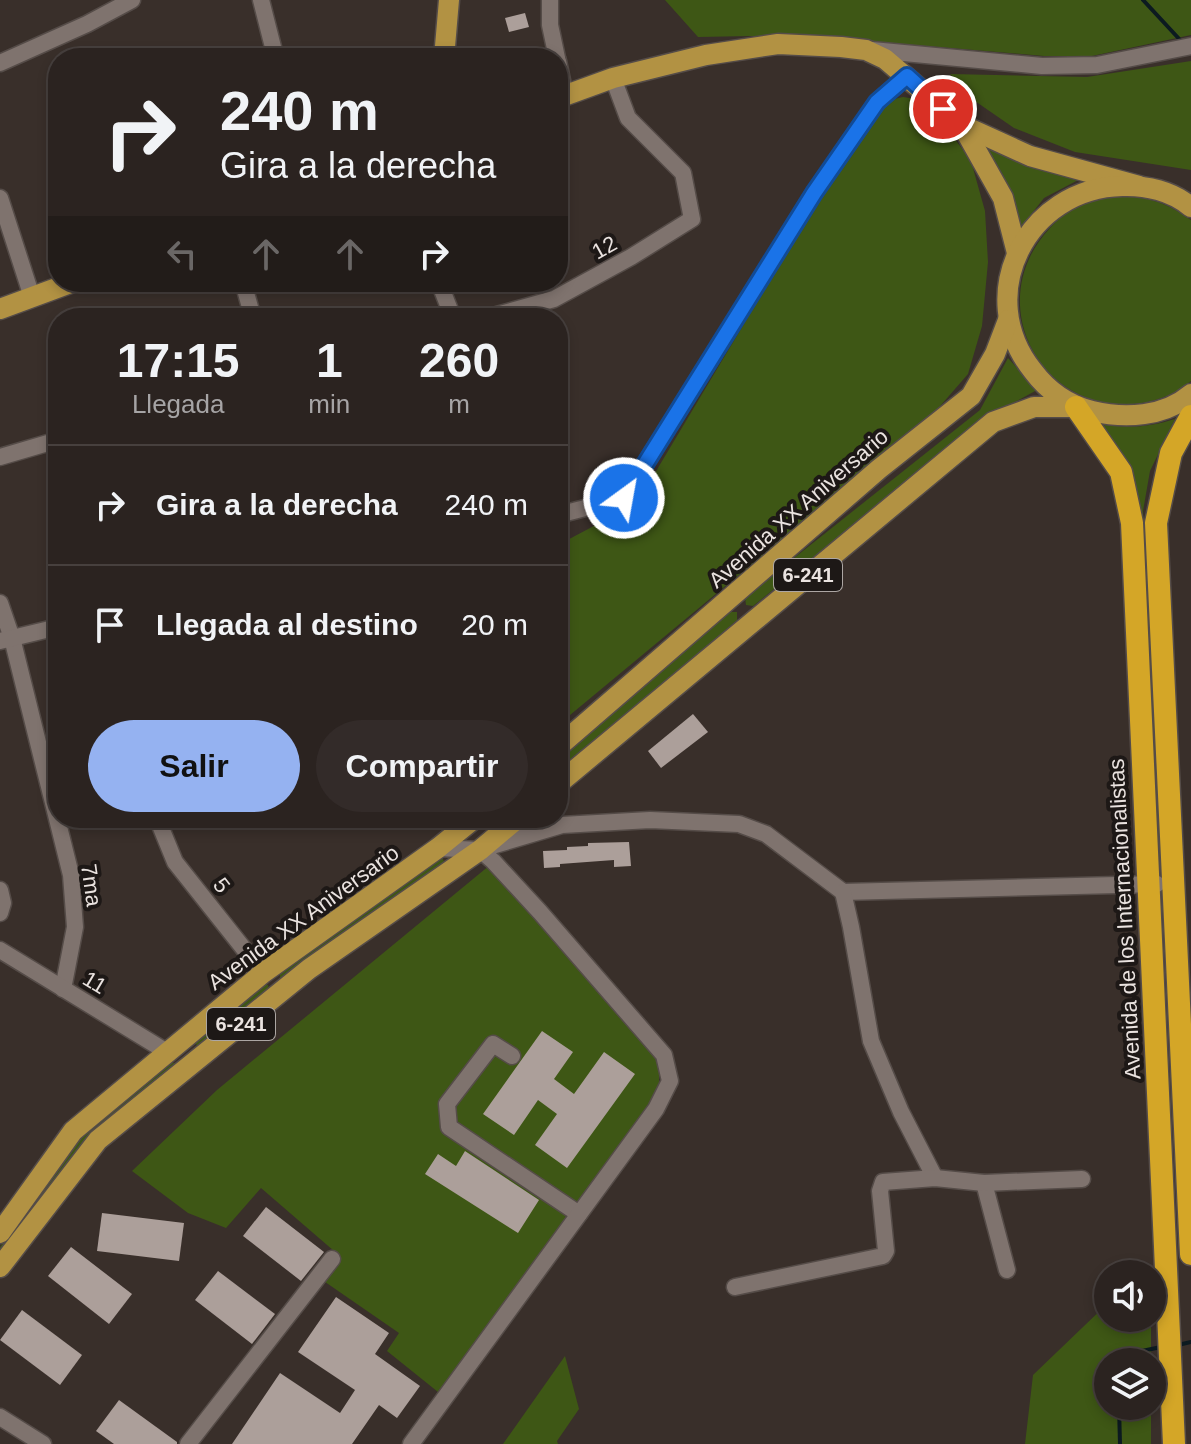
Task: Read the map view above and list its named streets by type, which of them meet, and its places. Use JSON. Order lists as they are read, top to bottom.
{
  "streets": {
    "highway": ["Avenida de los Internacionalistas"],
    "main road": ["Avenida XX Aniversario", "6-241"],
    "street": [
      "12",
      "7ma",
      "5",
      "11"
    ]
  },
  "crossings": [
    ["Avenida XX Aniversario", "6-241"],
    ["Avenida XX Aniversario", "5"],
    ["Avenida XX Aniversario", "11"],
    ["6-241", "Avenida de los Internacionalistas"],
    ["7ma", "11"]
  ],
  "page": {
    "turn": ["240 m", "Gira a la derecha"],
    "eta": [
      "17:15",
      "Llegada",
      "1",
      "min",
      "260",
      "m"
    ],
    "list": [
      {
        "name": "Gira a la derecha",
        "value": "240 m"
      },
      {
        "name": "Llegada al destino",
        "value": "20 m"
      }
    ],
    "buttons": ["Salir", "Compartir"]
  }
}
